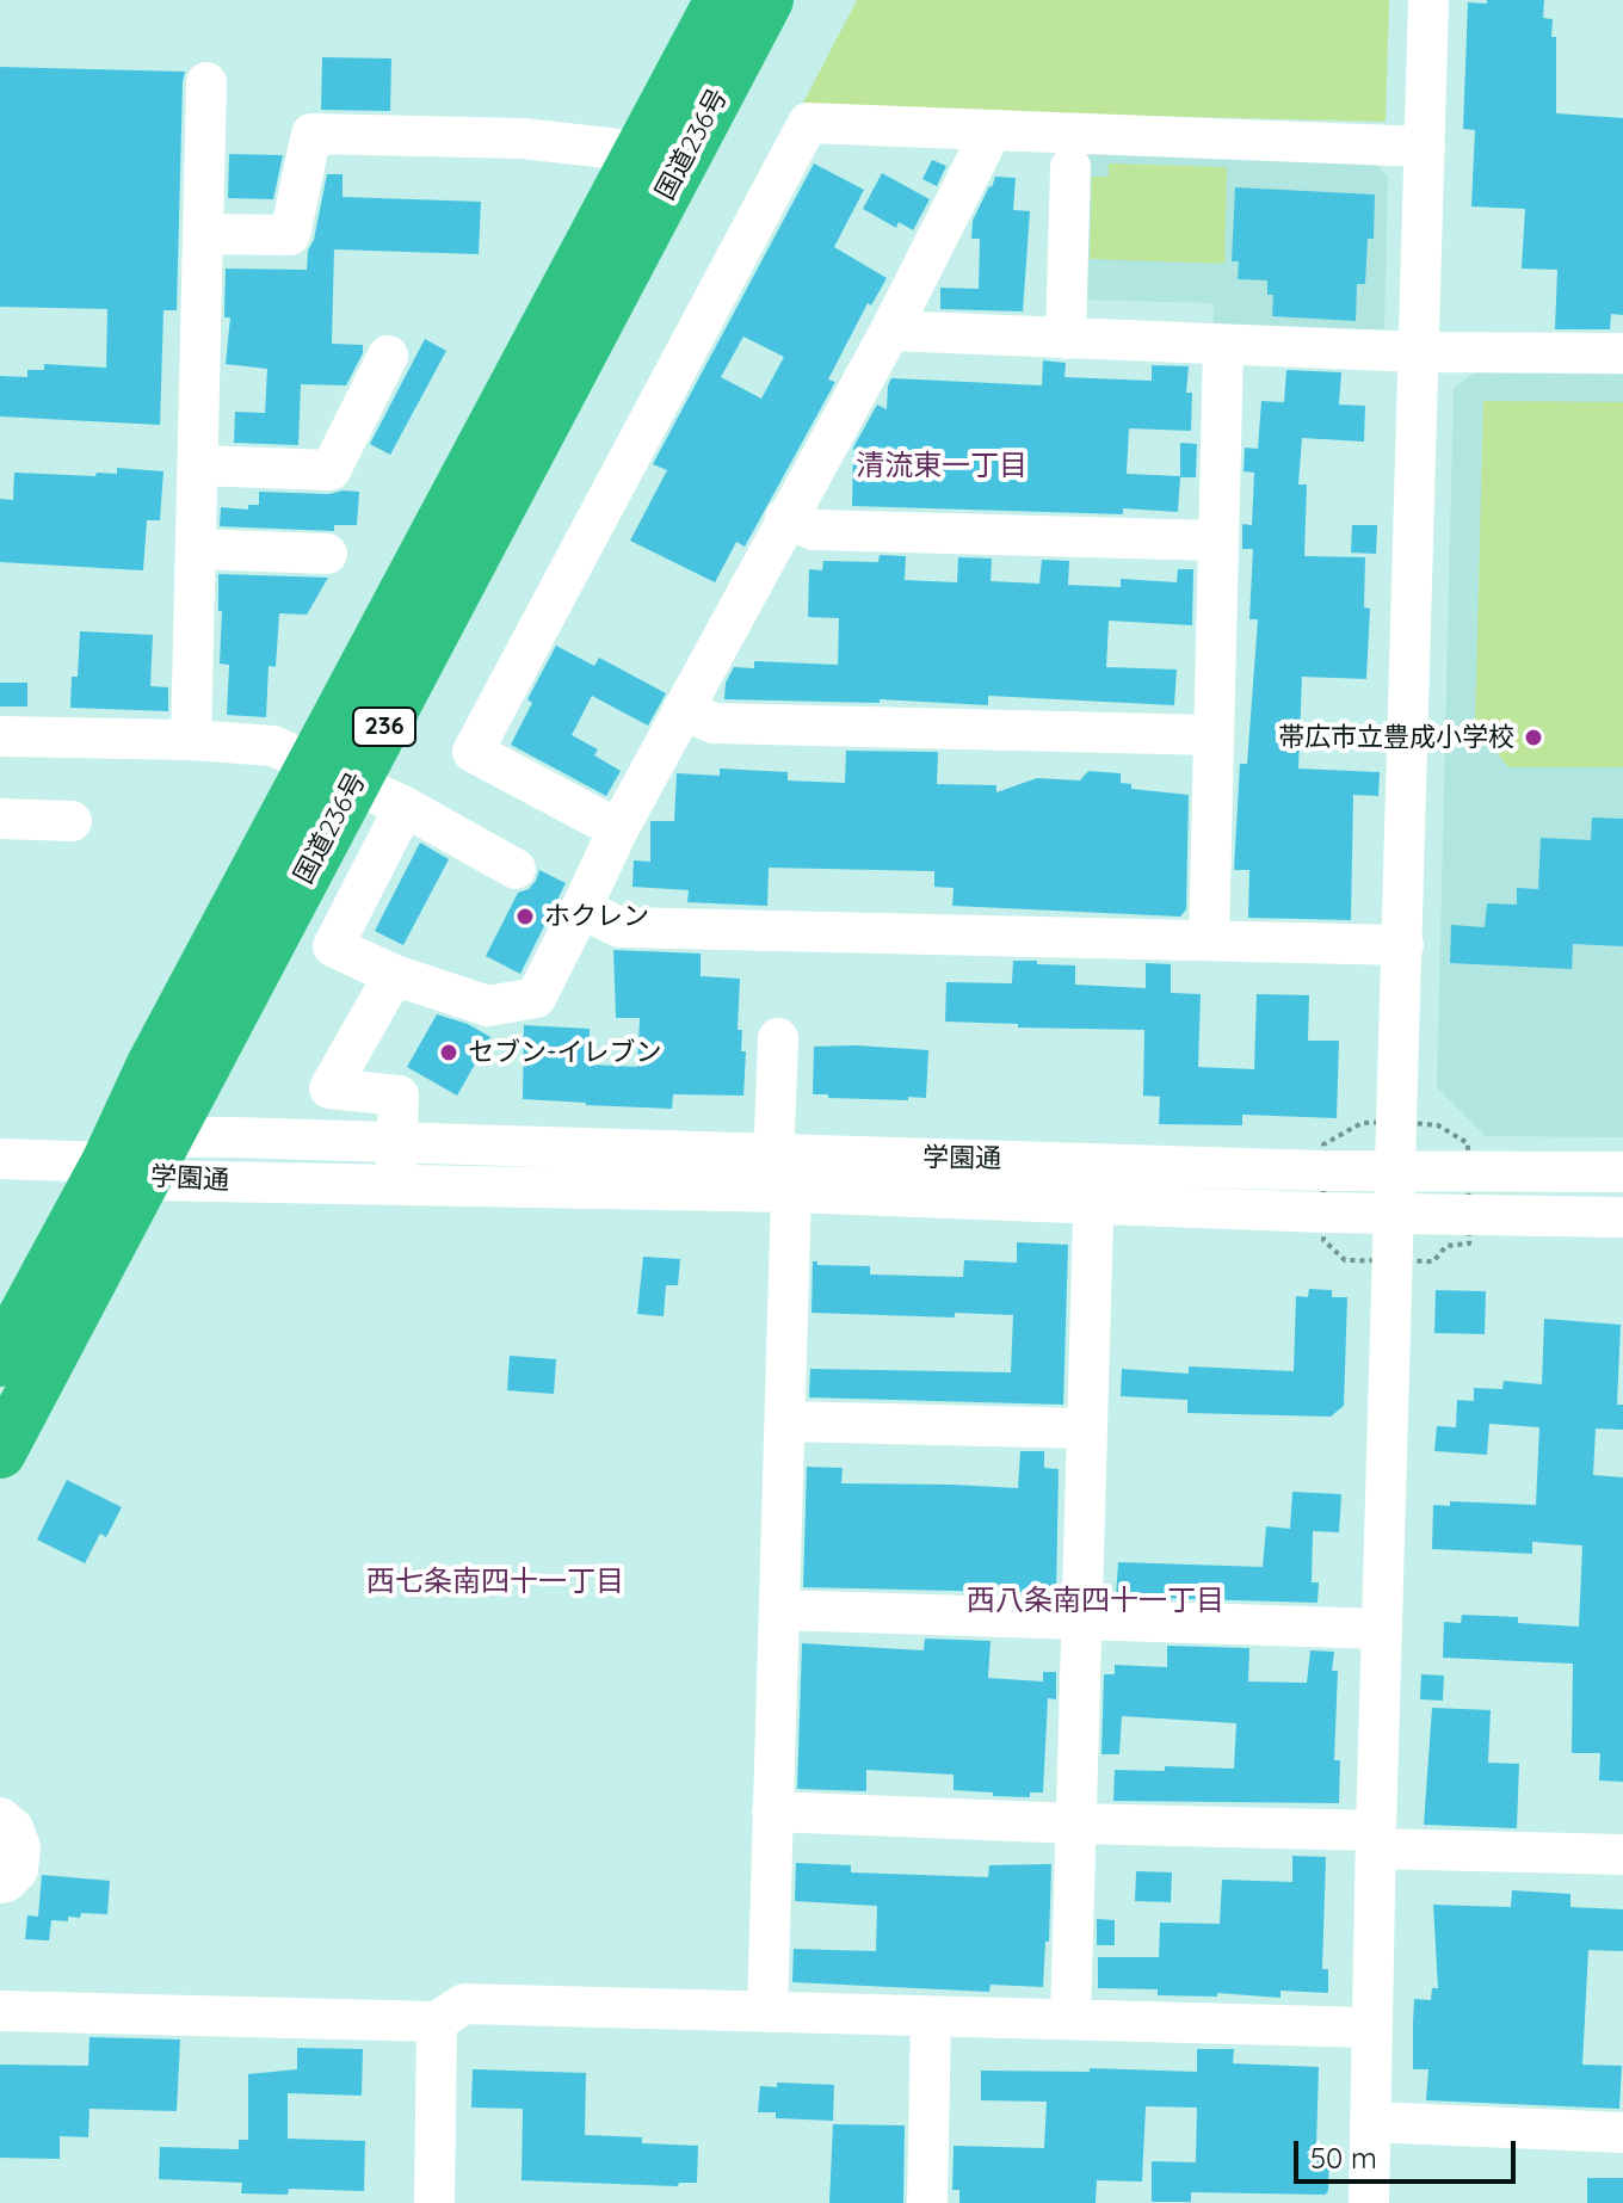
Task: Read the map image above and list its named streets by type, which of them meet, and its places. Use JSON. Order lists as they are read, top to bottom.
{
  "streets": {
    "highway": ["国道236号", "236"],
    "street": ["学園通"]
  },
  "crossings": [
    ["国道236号", "学園通"]
  ],
  "districts": ["清流東一丁目", "西七条南四十一丁目", "西八条南四十一丁目"],
  "places": ["帯広市立豊成小学校", "ホクレン", "セブン-イレブン"],
  "scale_bar": "50 m"
}
